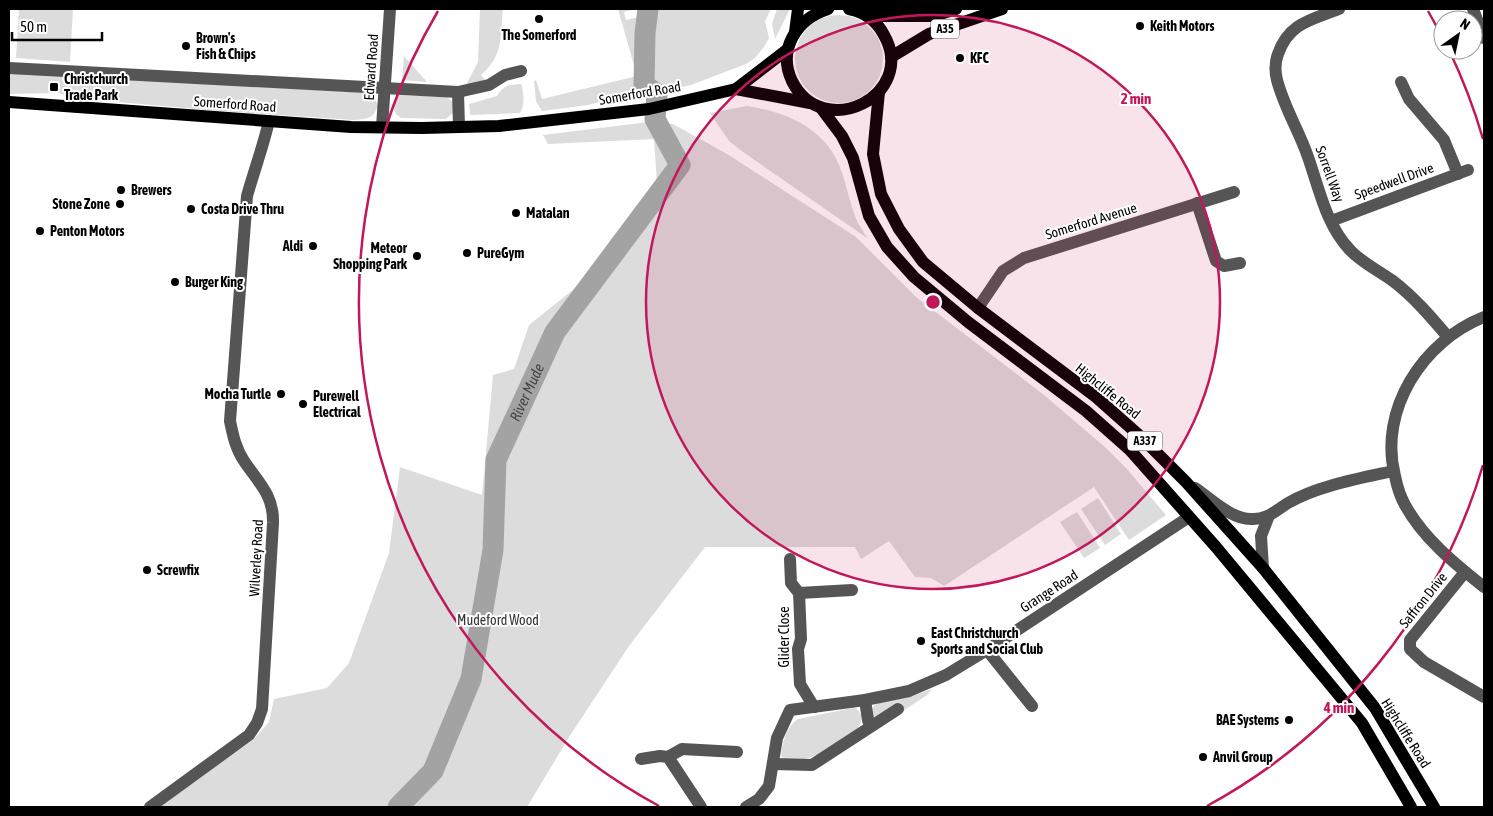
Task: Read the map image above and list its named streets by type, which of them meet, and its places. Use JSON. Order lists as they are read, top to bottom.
{
  "streets": {
    "main road": [
      "A35",
      "Somerford Road",
      "Highcliffe Road",
      "A337"
    ],
    "street": [
      "Edward Road",
      "Sorrell Way",
      "Speedwell Drive",
      "Somerford Avenue",
      "Wilverley Road",
      "Grange Road",
      "Saffron Drive",
      "Glider Close"
    ]
  },
  "crossings": [
    ["Edward Road", "Somerford Road"],
    ["Somerford Road", "Highcliffe Road"],
    ["Somerford Road", "A337"],
    ["Somerford Road", "Wilverley Road"],
    ["Sorrell Way", "Speedwell Drive"],
    ["Sorrell Way", "Saffron Drive"],
    ["Somerford Avenue", "Highcliffe Road"],
    ["A337", "Grange Road"],
    ["Grange Road", "Glider Close"]
  ],
  "water": ["River Mude"],
  "parks": ["Mudeford Wood"],
  "places": {
    "other": [
      "The Somerford",
      "Keith Motors",
      "Brown's Fish & Chips",
      "KFC",
      "Brewers",
      "Stone Zone",
      "Costa Drive Thru",
      "Matalan",
      "Penton Motors",
      "Aldi",
      "PureGym",
      "Meteor Shopping Park",
      "Burger King",
      "Mocha Turtle",
      "Purewell Electrical",
      "Screwfix",
      "East Christchurch Sports and Social Club",
      "BAE Systems",
      "Anvil Group"
    ],
    "transit": ["Christchurch Trade Park"]
  },
  "scale_bar": "50 m",
  "north": "top right",
  "rings": ["2 min", "4 min"]
}
